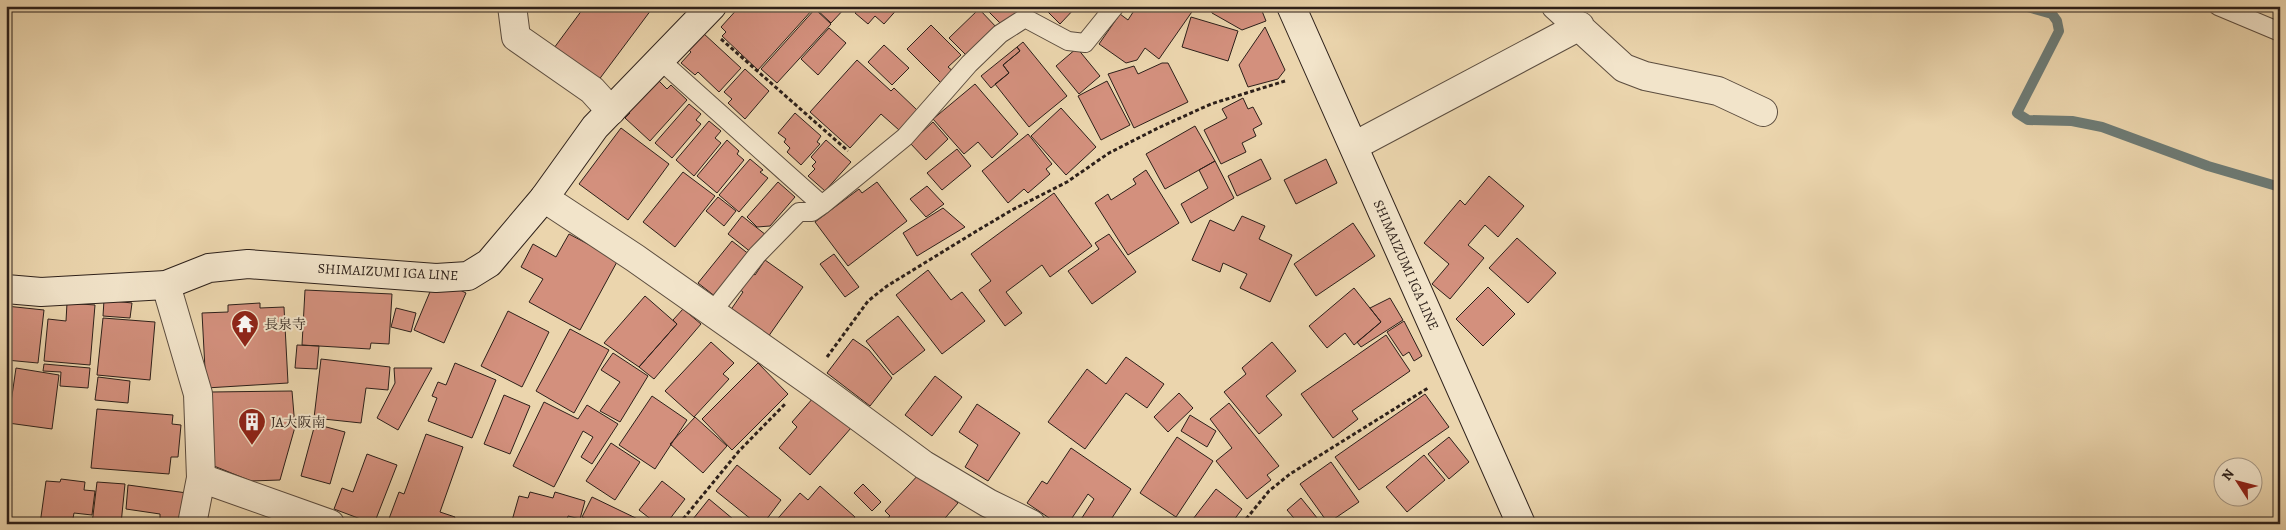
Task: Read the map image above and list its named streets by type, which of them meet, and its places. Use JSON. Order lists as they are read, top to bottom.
{
  "streets": {
    "street": ["SHIMAIZUMI IGA LINE"]
  },
  "places": {
    "temple": ["長泉寺"],
    "building": ["JA大阪南"]
  },
  "north": "top left"
}
